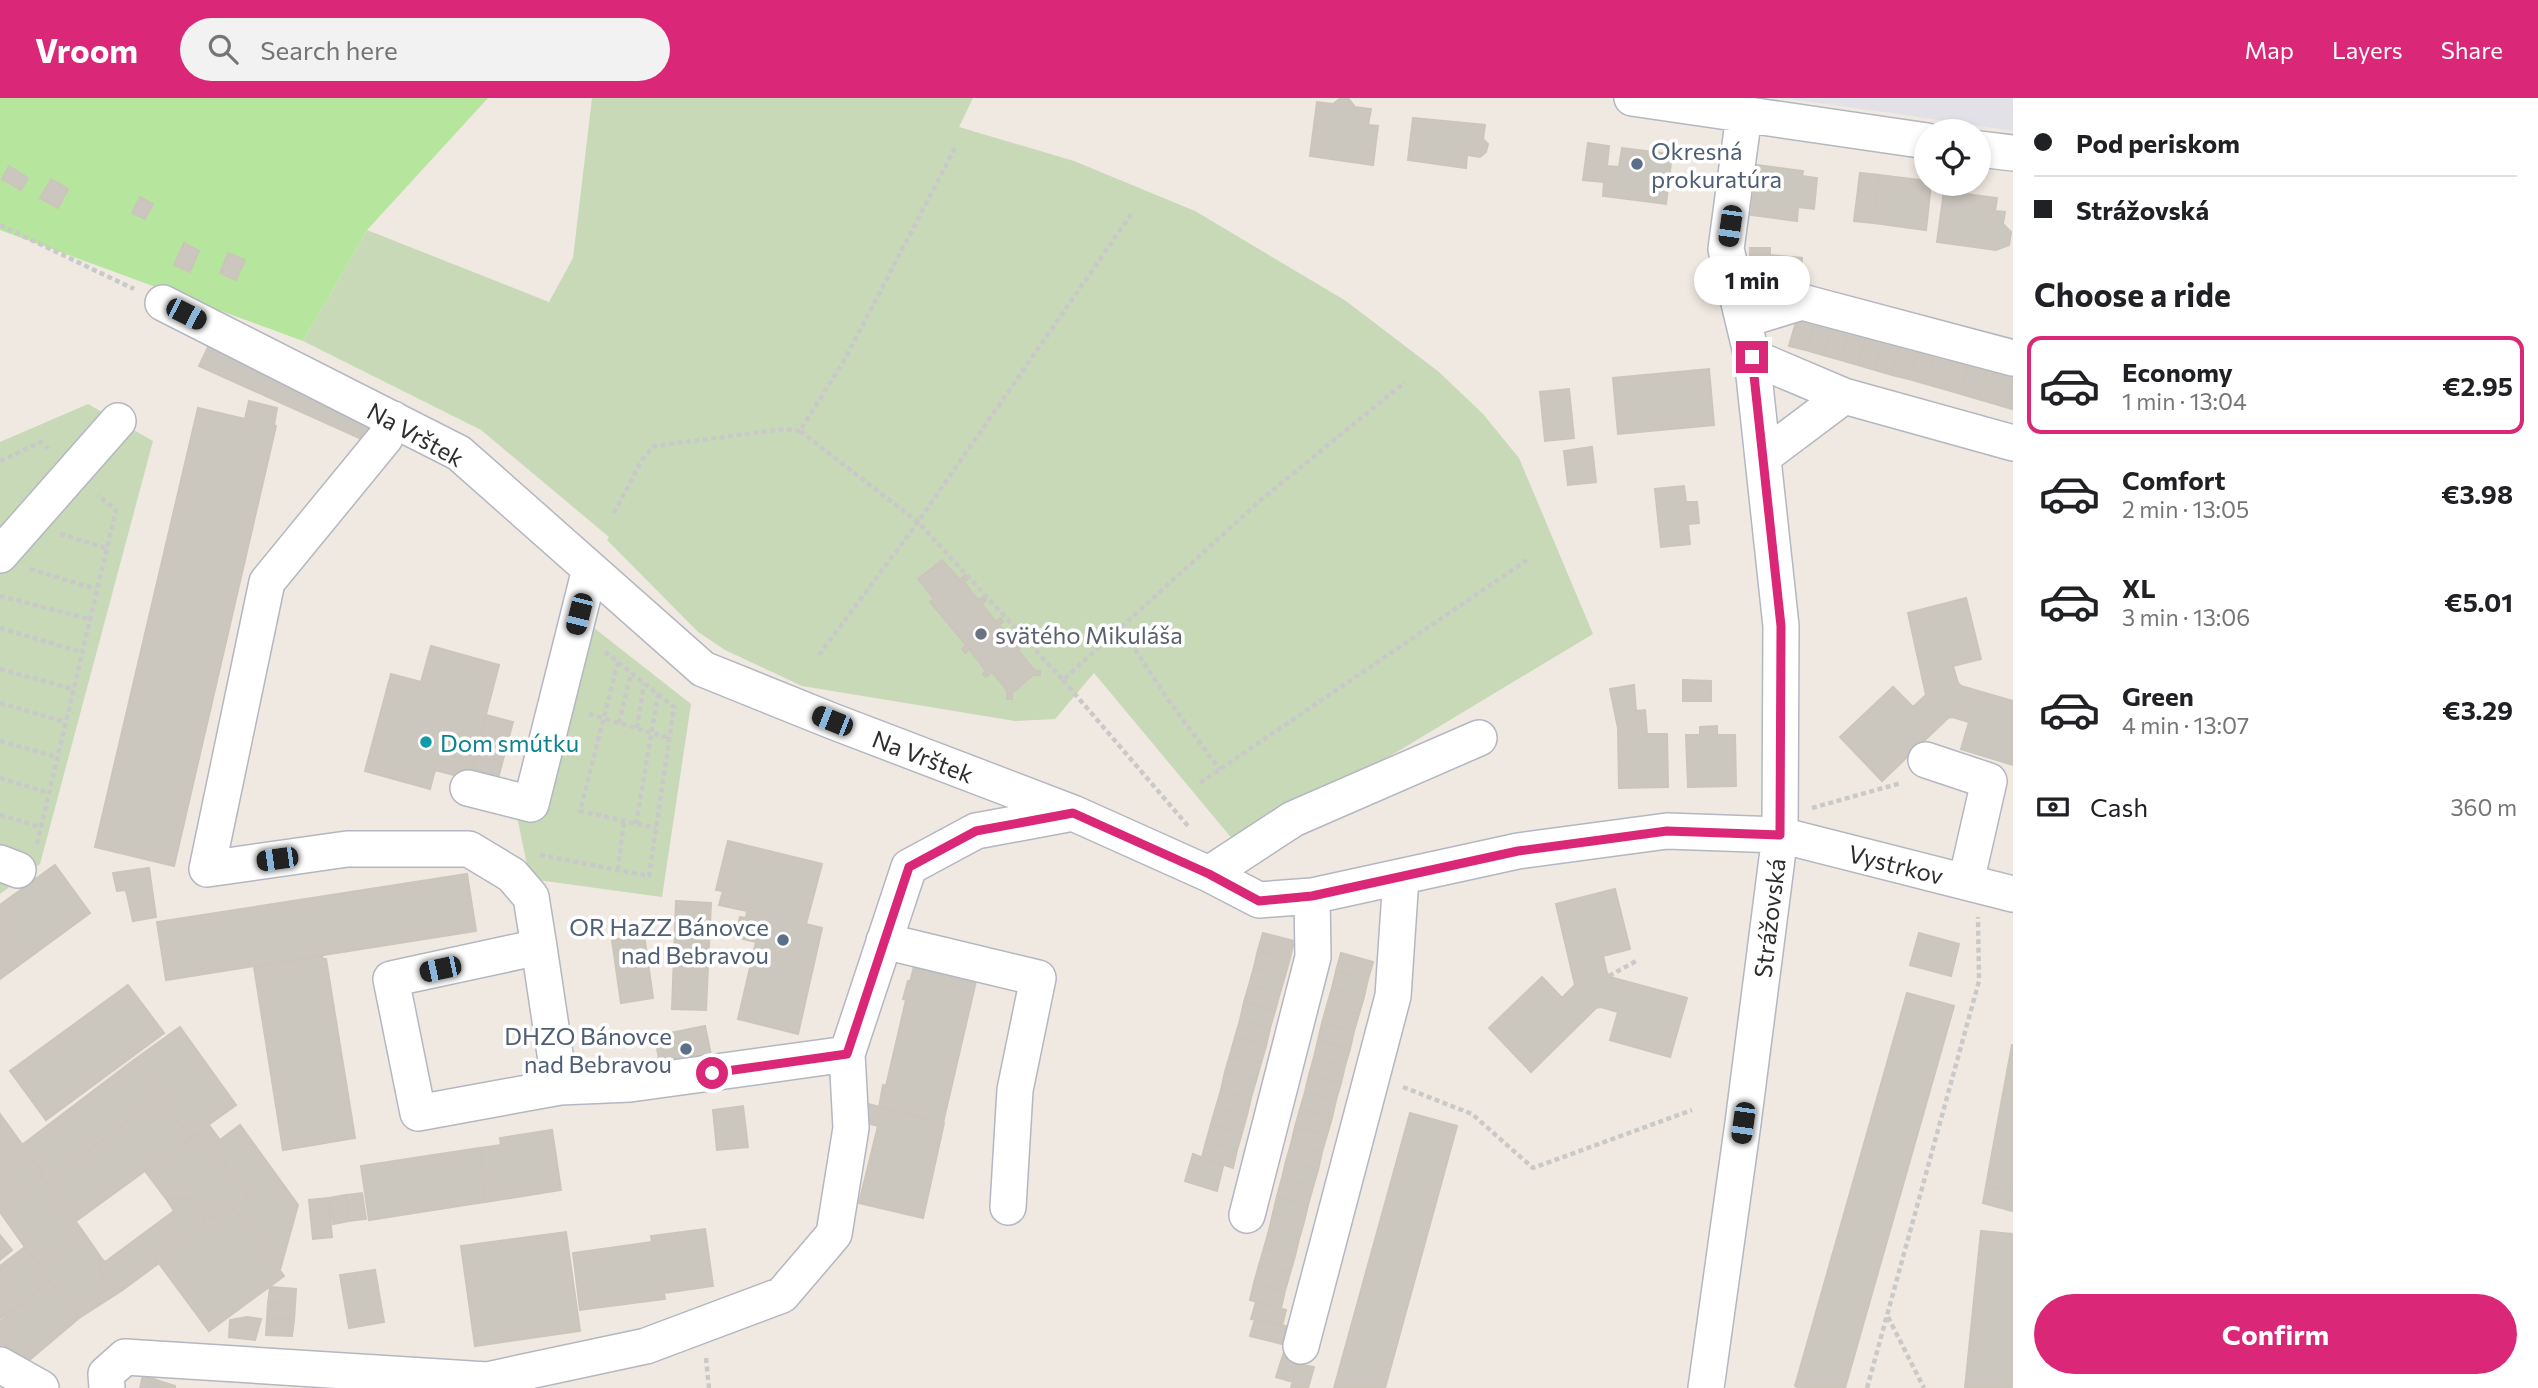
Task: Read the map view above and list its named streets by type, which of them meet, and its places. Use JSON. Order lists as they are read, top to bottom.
{
  "streets": {
    "street": ["Na Vrštek", "Vystrkov", "Strážovská"]
  },
  "crossings": [
    ["Na Vrštek", "Vystrkov"],
    ["Na Vrštek", "Strážovská"],
    ["Vystrkov", "Strážovská"]
  ],
  "places": [
    "Okresná prokuratúra",
    "svätého Mikuláša",
    "Dom smútku",
    "OR HaZZ Bánovce nad Bebravou",
    "DHZO Bánovce nad Bebravou"
  ],
  "page": {
    "header": "Vroom",
    "search": "Search here",
    "nav": ["Map", "Layers", "Share"],
    "banner": ["Pod periskom", "Strážovská"],
    "heading": "Choose a ride",
    "bubble": "1 min",
    "list": [
      {
        "name": "Economy",
        "note": "1 min · 13:04",
        "value": "€2.95"
      },
      {
        "name": "Comfort",
        "note": "2 min · 13:05",
        "value": "€3.98"
      },
      {
        "name": "XL",
        "note": "3 min · 13:06",
        "value": "€5.01"
      },
      {
        "name": "Green",
        "note": "4 min · 13:07",
        "value": "€3.29"
      }
    ],
    "pay": ["Cash", "360 m"],
    "buttons": "Confirm"
  }
}
